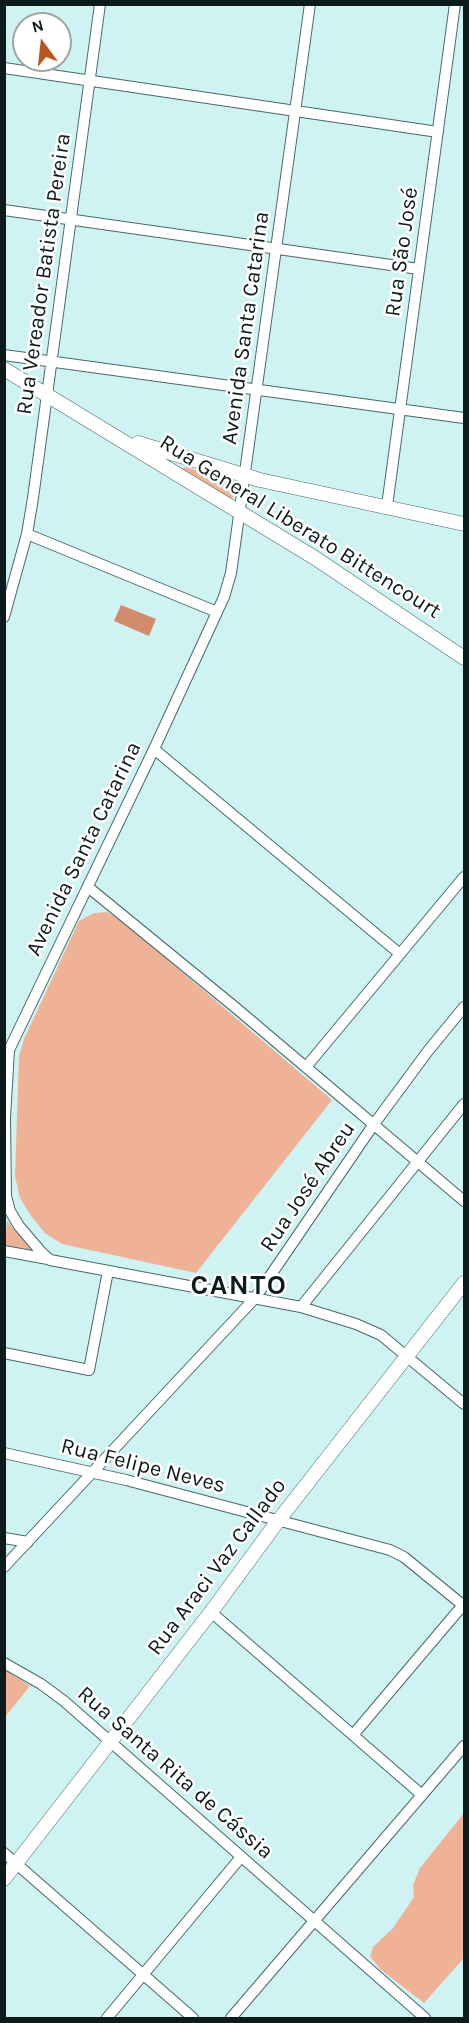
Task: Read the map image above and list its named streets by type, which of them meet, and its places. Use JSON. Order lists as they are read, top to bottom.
{
  "streets": {
    "main road": ["Rua General Liberato Bittencourt", "Rua Araci Vaz Callado"],
    "street": [
      "Rua São José",
      "Rua Vereador Batista Pereira",
      "Avenida Santa Catarina",
      "Rua José Abreu",
      "Rua Felipe Neves",
      "Rua Santa Rita de Cássia"
    ]
  },
  "crossings": [
    ["Avenida Santa Catarina", "Rua General Liberato Bittencourt"],
    ["Rua José Abreu", "Rua Felipe Neves"],
    ["Rua Felipe Neves", "Rua Araci Vaz Callado"],
    ["Rua Araci Vaz Callado", "Rua Santa Rita de Cássia"]
  ],
  "districts": ["CANTO"],
  "north": "top"
}
